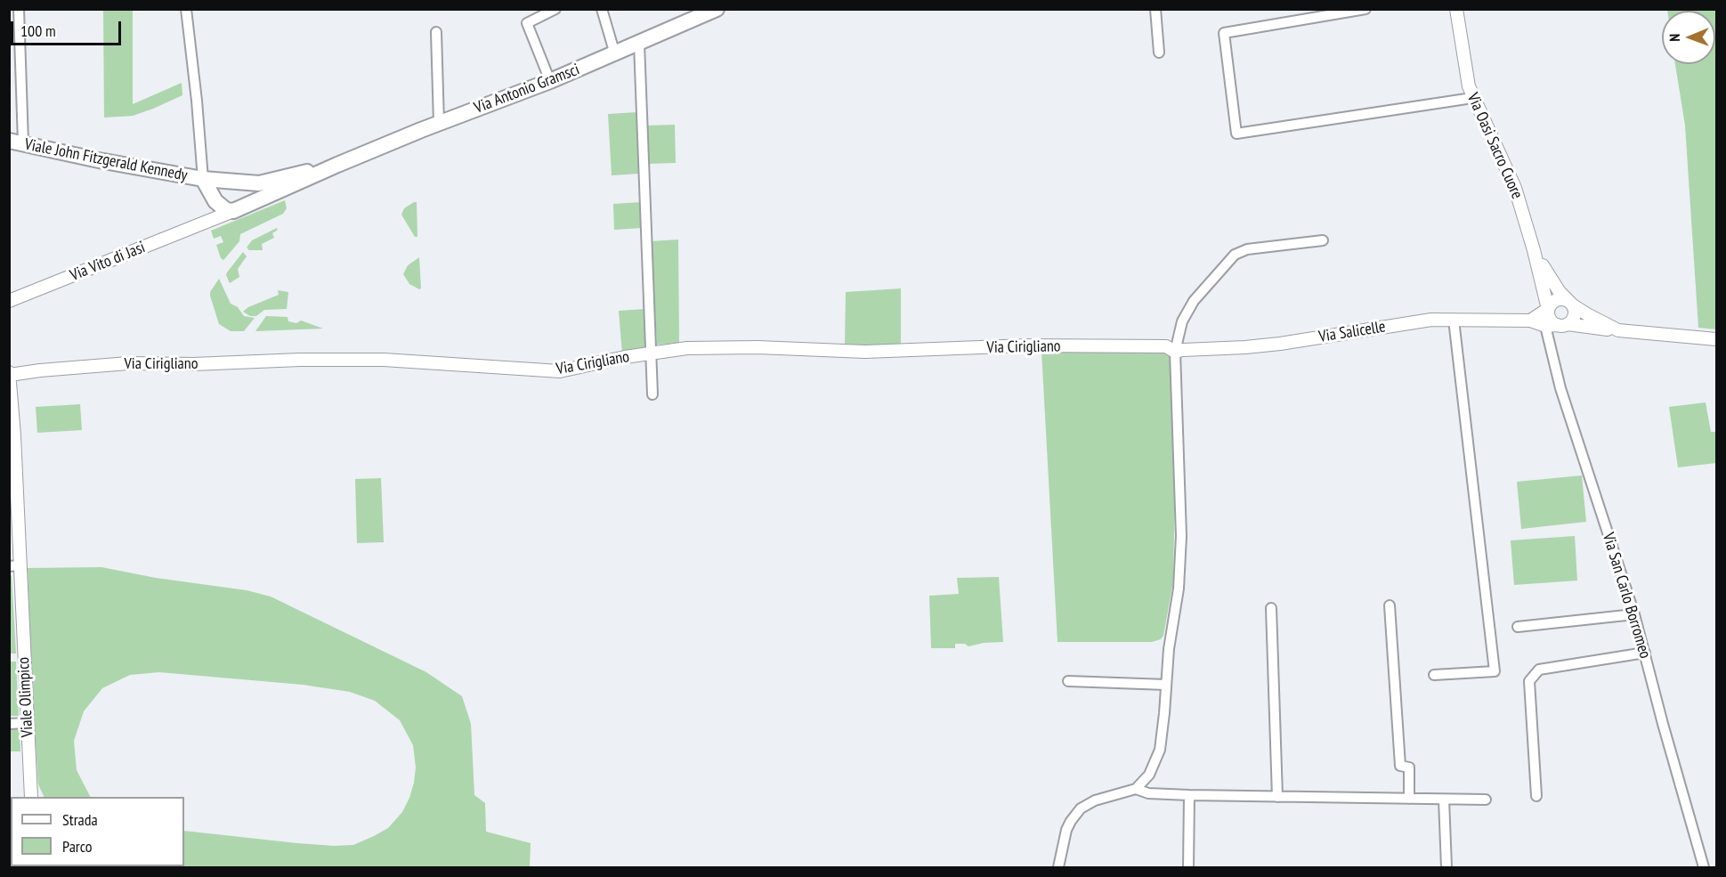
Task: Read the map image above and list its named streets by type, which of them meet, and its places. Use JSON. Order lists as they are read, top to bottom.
{
  "streets": {
    "main road": ["Via Antonio Gramsci", "Viale John Fitzgerald Kennedy"],
    "street": [
      "Via Oasi Sacro Cuore",
      "Via Vito di Jasi",
      "Via Salicelle",
      "Via Cirigliano",
      "Via San Carlo Borromeo",
      "Viale Olimpico"
    ]
  },
  "crossings": [
    ["Via Antonio Gramsci", "Viale John Fitzgerald Kennedy"],
    ["Via Antonio Gramsci", "Via Vito di Jasi"],
    ["Via Oasi Sacro Cuore", "Via San Carlo Borromeo"],
    ["Via Salicelle", "Via Cirigliano"],
    ["Via Cirigliano", "Viale Olimpico"]
  ],
  "legend": ["Strada", "Parco"],
  "scale_bar": "100 m",
  "north": "left"
}
